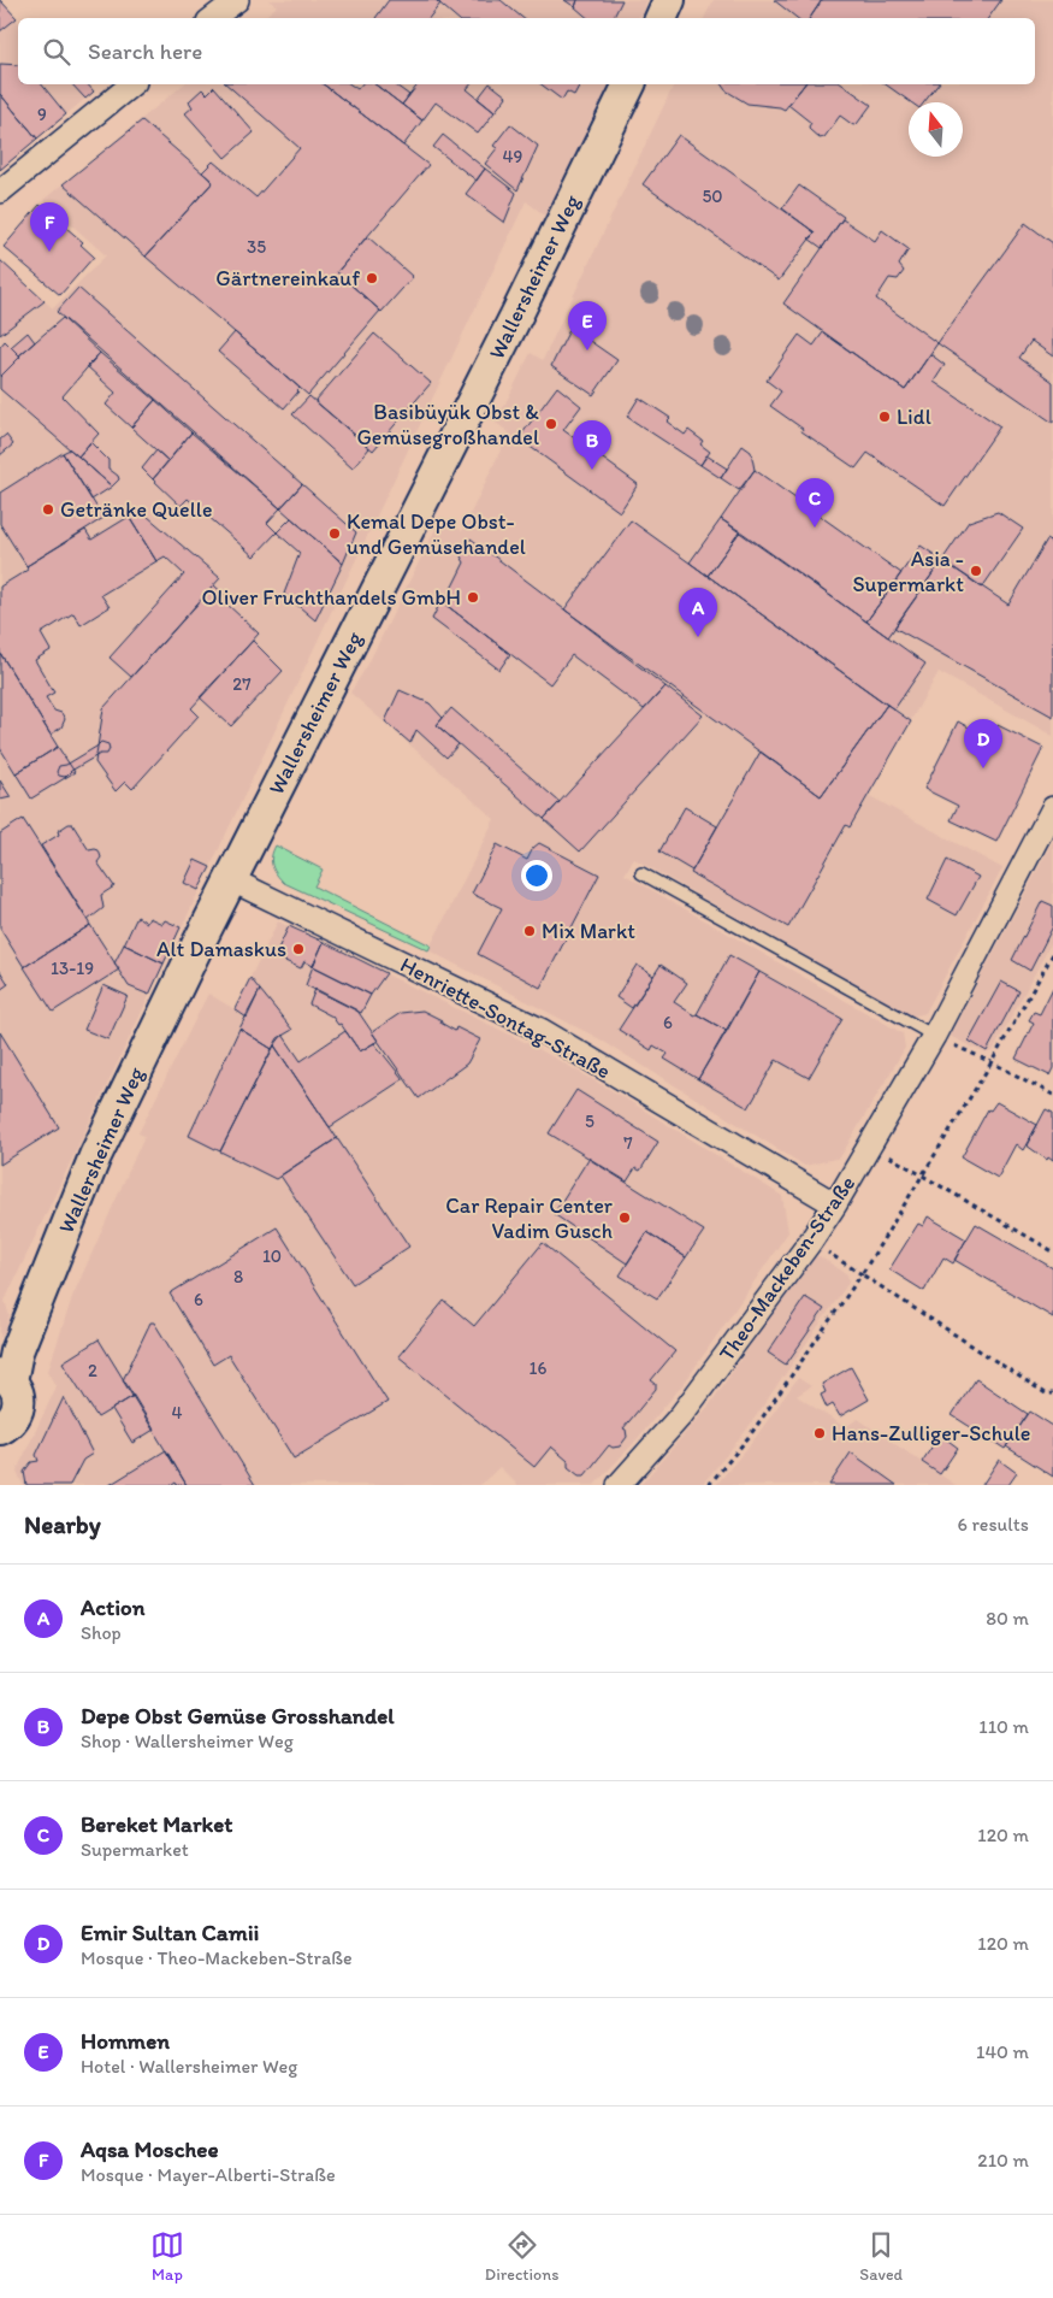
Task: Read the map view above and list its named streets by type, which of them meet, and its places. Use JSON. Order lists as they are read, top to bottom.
{
  "streets": {
    "street": ["Wallersheimer Weg", "Henriette-Sontag-Straße", "Theo-Mackeben-Straße"]
  },
  "crossings": [
    ["Wallersheimer Weg", "Henriette-Sontag-Straße"],
    ["Henriette-Sontag-Straße", "Theo-Mackeben-Straße"]
  ],
  "places": [
    "Gärtnereinkauf",
    "Lidl",
    "Basibüyük Obst & Gemüsegroßhandel",
    "Getränke Quelle",
    "Kemal Depe Obst- und Gemüsehandel",
    "Asia - Supermarkt",
    "Oliver Fruchthandels GmbH",
    "Mix Markt",
    "Alt Damaskus",
    "Car Repair Center Vadim Gusch",
    "Hans-Zulliger-Schule"
  ],
  "house_numbers": [
    "9",
    "49",
    "50",
    "35",
    "27",
    "13-19",
    "6",
    "5",
    "7",
    "10",
    "8",
    "6",
    "16",
    "2",
    "4"
  ],
  "north": "top",
  "page": {
    "search": "Search here",
    "pins": [
      "F",
      "E",
      "B",
      "C",
      "A",
      "D"
    ],
    "heading": ["Nearby", "6 results"],
    "list": [
      {
        "mark": "A",
        "name": "Action",
        "note": "Shop",
        "value": "80 m"
      },
      {
        "mark": "B",
        "name": "Depe Obst Gemüse Grosshandel",
        "note": "Shop · Wallersheimer Weg",
        "value": "110 m"
      },
      {
        "mark": "C",
        "name": "Bereket Market",
        "note": "Supermarket",
        "value": "120 m"
      },
      {
        "mark": "D",
        "name": "Emir Sultan Camii",
        "note": "Mosque · Theo-Mackeben-Straße",
        "value": "120 m"
      },
      {
        "mark": "E",
        "name": "Hommen",
        "note": "Hotel · Wallersheimer Weg",
        "value": "140 m"
      },
      {
        "mark": "F",
        "name": "Aqsa Moschee",
        "note": "Mosque · Mayer-Alberti-Straße",
        "value": "210 m"
      }
    ],
    "nav": ["Map", "Directions", "Saved"]
  }
}
